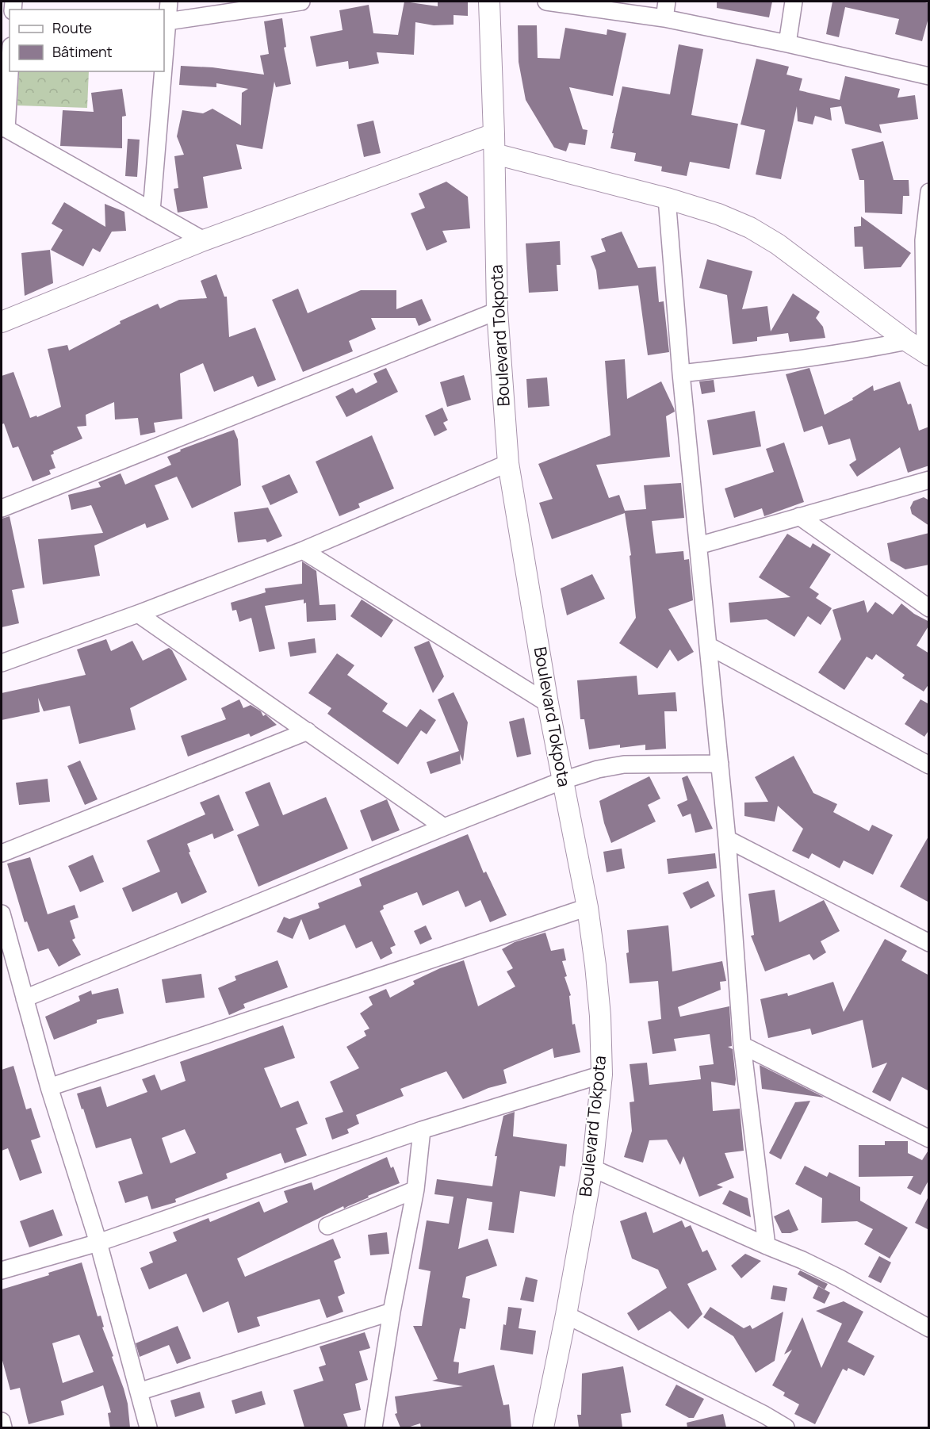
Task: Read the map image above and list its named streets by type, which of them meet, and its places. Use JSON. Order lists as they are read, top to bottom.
{
  "streets": {
    "street": ["Boulevard Tokpota"]
  },
  "legend": ["Route", "Bâtiment"]
}
